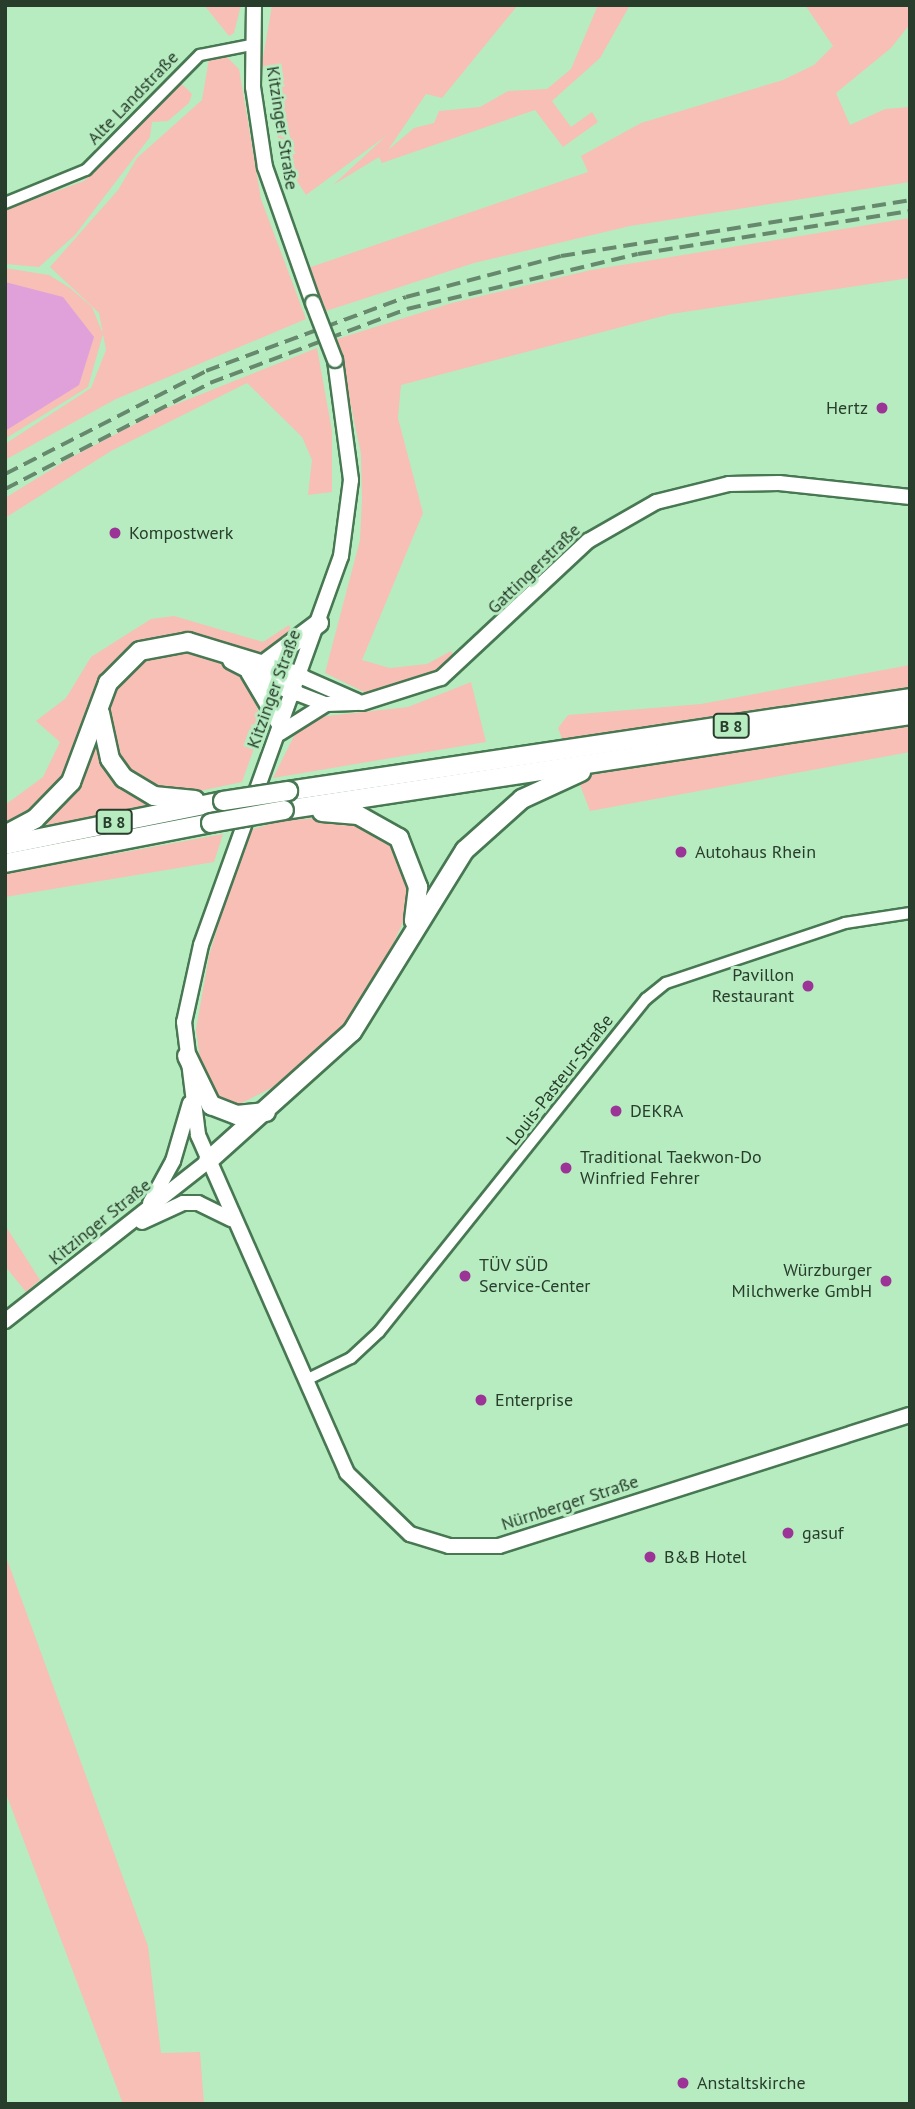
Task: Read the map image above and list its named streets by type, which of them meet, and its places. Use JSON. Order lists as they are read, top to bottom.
{
  "streets": {
    "highway": ["B 8"],
    "street": [
      "Alte Landstraße",
      "Kitzinger Straße",
      "Gattingerstraße",
      "Louis-Pasteur-Straße",
      "Nürnberger Straße"
    ]
  },
  "crossings": [
    ["Alte Landstraße", "Kitzinger Straße"],
    ["Kitzinger Straße", "Gattingerstraße"],
    ["Kitzinger Straße", "Nürnberger Straße"],
    ["Louis-Pasteur-Straße", "Nürnberger Straße"]
  ],
  "places": [
    "Hertz",
    "Kompostwerk",
    "Autohaus Rhein",
    "Pavillon Restaurant",
    "DEKRA",
    "Traditional Taekwon-Do Winfried Fehrer",
    "TÜV SÜD Service-Center",
    "Würzburger Milchwerke GmbH",
    "Enterprise",
    "gasuf",
    "B&B Hotel",
    "Anstaltskirche"
  ]
}
